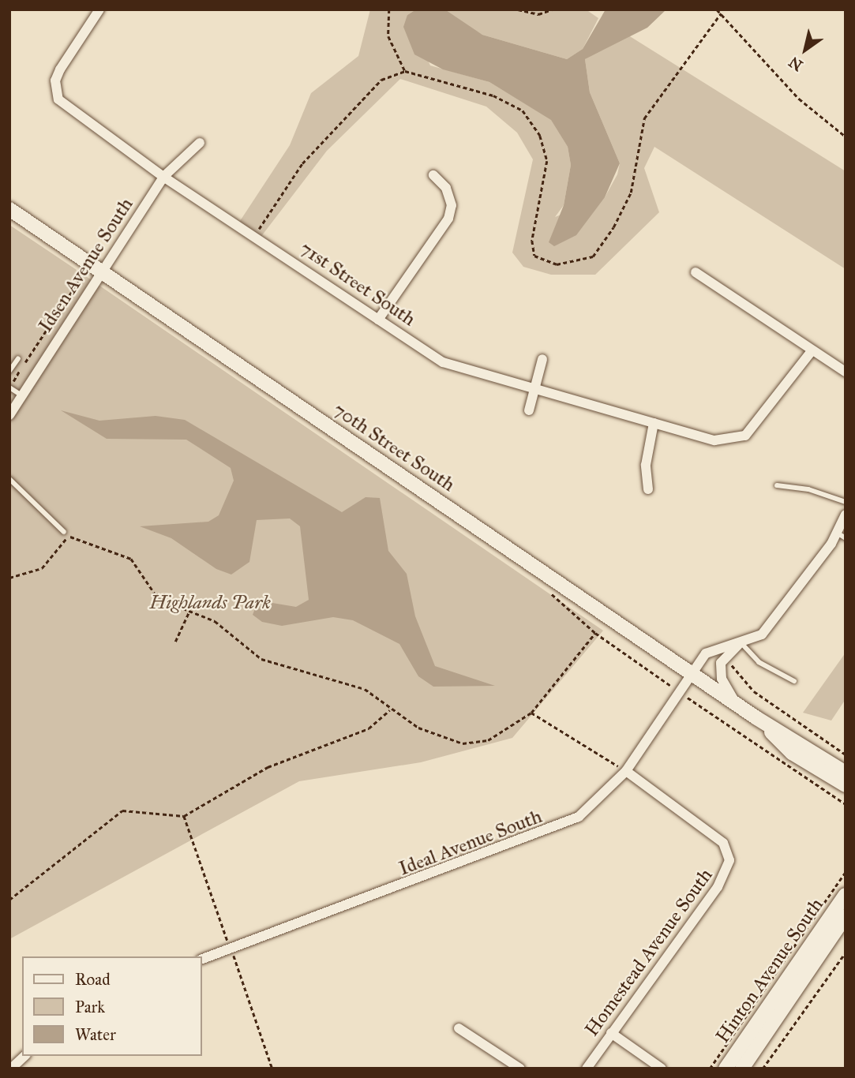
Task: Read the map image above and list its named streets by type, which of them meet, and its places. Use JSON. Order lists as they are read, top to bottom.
{
  "streets": {
    "main road": ["70th Street South", "Hinton Avenue South"],
    "street": [
      "Idsen Avenue South",
      "71st Street South",
      "Ideal Avenue South",
      "Homestead Avenue South"
    ]
  },
  "crossings": [
    ["Idsen Avenue South", "71st Street South"],
    ["Idsen Avenue South", "70th Street South"],
    ["70th Street South", "Ideal Avenue South"],
    ["Ideal Avenue South", "Homestead Avenue South"]
  ],
  "parks": ["Highlands Park"],
  "legend": ["Road", "Park", "Water"],
  "north": "bottom left"
}
